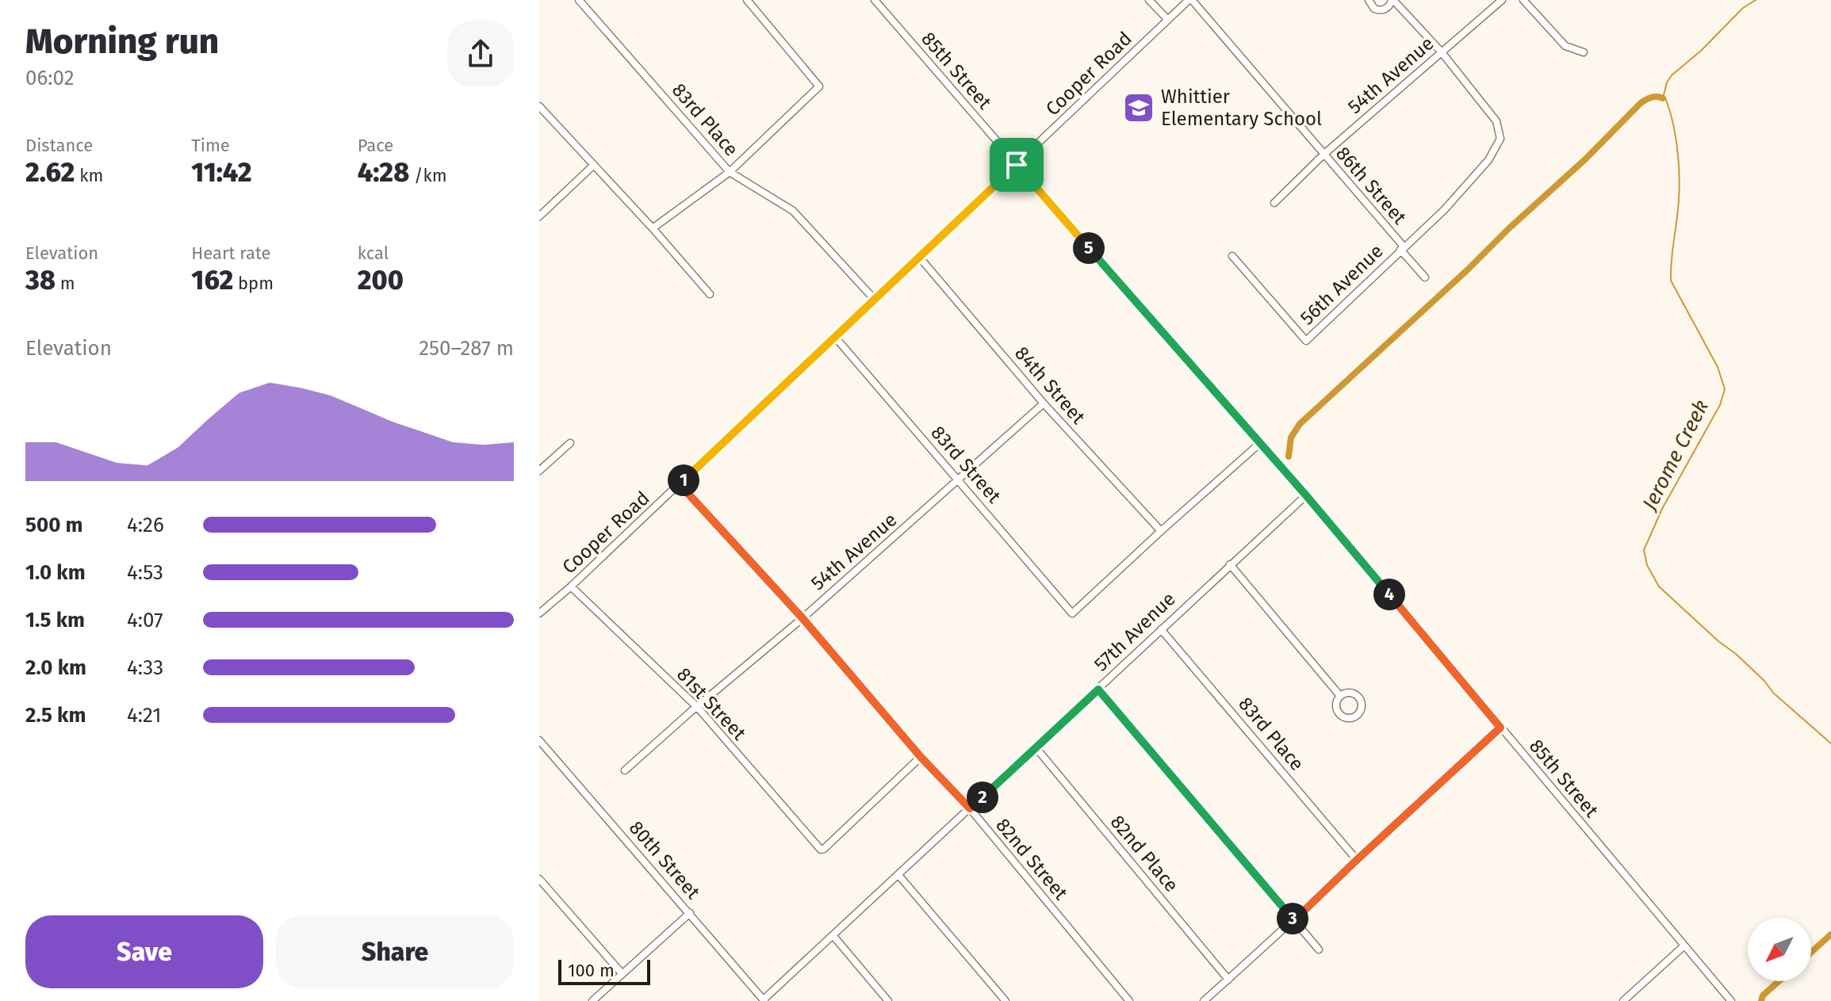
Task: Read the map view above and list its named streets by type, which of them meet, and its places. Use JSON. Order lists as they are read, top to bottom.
{
  "streets": {
    "street": [
      "85th Street",
      "Cooper Road",
      "54th Avenue",
      "83rd Place",
      "86th Street",
      "56th Avenue",
      "84th Street",
      "83rd Street",
      "57th Avenue",
      "81st Street",
      "82nd Place",
      "82nd Street",
      "80th Street"
    ]
  },
  "crossings": [
    ["85th Street", "Cooper Road"],
    ["85th Street", "57th Avenue"],
    ["Cooper Road", "83rd Place"],
    ["Cooper Road", "86th Street"],
    ["Cooper Road", "84th Street"],
    ["Cooper Road", "83rd Street"],
    ["Cooper Road", "81st Street"],
    ["Cooper Road", "82nd Street"],
    ["54th Avenue", "86th Street"],
    ["54th Avenue", "56th Avenue"],
    ["54th Avenue", "84th Street"],
    ["54th Avenue", "83rd Street"],
    ["54th Avenue", "81st Street"],
    ["54th Avenue", "82nd Street"],
    ["83rd Place", "57th Avenue"],
    ["86th Street", "56th Avenue"],
    ["84th Street", "83rd Street"],
    ["57th Avenue", "82nd Place"],
    ["57th Avenue", "82nd Street"],
    ["57th Avenue", "80th Street"],
    ["81st Street", "82nd Street"]
  ],
  "water": ["Jerome Creek"],
  "places": {
    "school or university": ["Whittier Elementary School"]
  },
  "scale_bar": "100 m",
  "north": "bottom left",
  "page": {
    "heading": ["Morning run", "06:02"],
    "stats": [
      ["Distance", "2.62 km"],
      ["Time", "11:42"],
      ["Pace", "4:28 /km"],
      ["Elevation", "38 m"],
      ["Heart rate", "162 bpm"],
      ["kcal", "200"]
    ],
    "pins": [
      "5",
      "1",
      "4",
      "2",
      "3"
    ],
    "chart": ["Elevation", "250–287 m"],
    "list": [
      {
        "name": "500 m",
        "note": "4:26"
      },
      {
        "name": "1.0 km",
        "note": "4:53"
      },
      {
        "name": "1.5 km",
        "note": "4:07"
      },
      {
        "name": "2.0 km",
        "note": "4:33"
      },
      {
        "name": "2.5 km",
        "note": "4:21"
      }
    ],
    "buttons": ["Save", "Share"],
    "scale": "100 m"
  }
}
